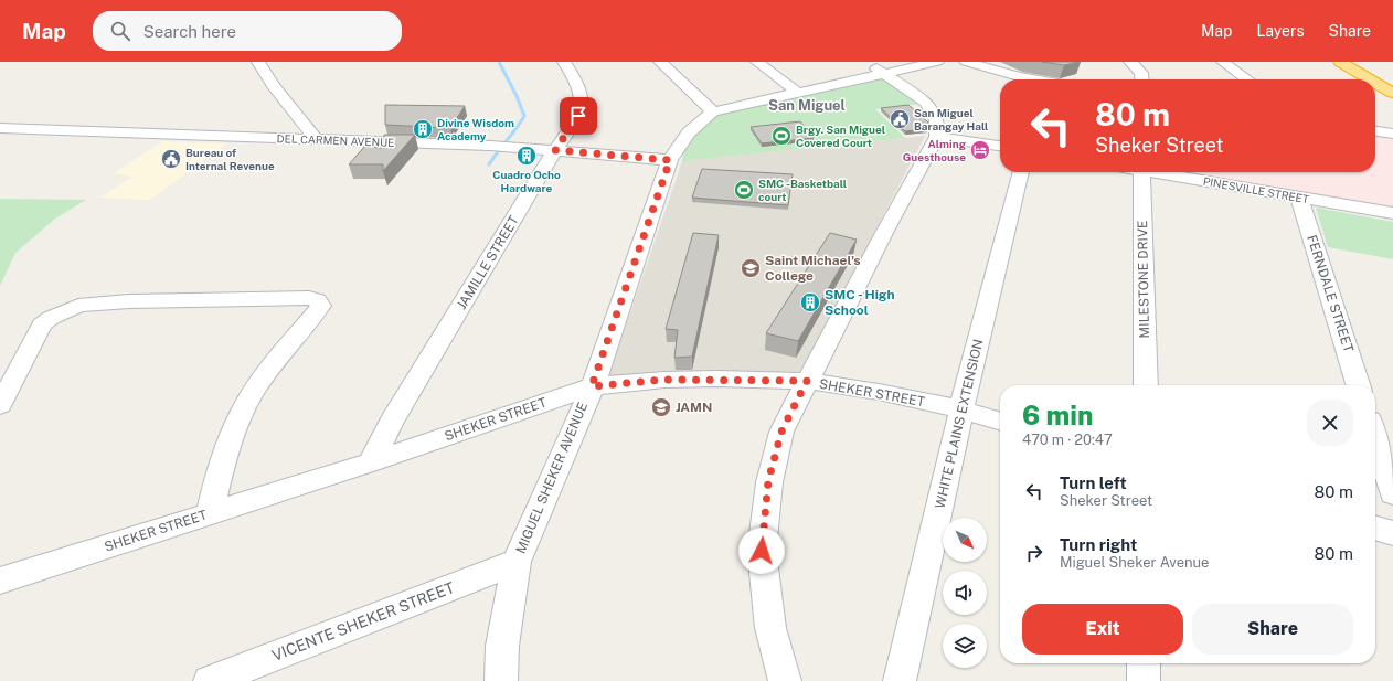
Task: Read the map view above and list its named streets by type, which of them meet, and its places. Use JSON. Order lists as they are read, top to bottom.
{
  "streets": {
    "street": [
      "DEL CARMEN AVENUE",
      "PINESVILLE STREET",
      "JAMILLE STREET",
      "MILESTONE DRIVE",
      "FERNDALE STREET",
      "SHEKER STREET",
      "WHITE PLAINS EXTENSION",
      "MIGUEL SHEKER AVENUE",
      "VICENTE SHEKER STREET"
    ]
  },
  "crossings": [
    ["DEL CARMEN AVENUE", "JAMILLE STREET"],
    ["DEL CARMEN AVENUE", "MIGUEL SHEKER AVENUE"],
    ["PINESVILLE STREET", "FERNDALE STREET"],
    ["JAMILLE STREET", "SHEKER STREET"],
    ["SHEKER STREET", "WHITE PLAINS EXTENSION"],
    ["SHEKER STREET", "MIGUEL SHEKER AVENUE"],
    ["MIGUEL SHEKER AVENUE", "VICENTE SHEKER STREET"]
  ],
  "districts": ["San Miguel"],
  "places": {
    "public building": ["San Miguel Barangay Hall", "Bureau of Internal Revenue"],
    "building": ["Divine Wisdom Academy", "Cuadro Ocho Hardware", "SMC - High School"],
    "sports": ["Brgy. San Miguel Covered Court", "SMC -Basketball court"],
    "hotel": ["Alming Guesthouse"],
    "school or university": ["Saint Michael's College", "JAMN"]
  },
  "north": "bottom right",
  "page": {
    "header": "Map",
    "search": "Search here",
    "nav": ["Map", "Layers", "Share"],
    "turn": ["80 m", "Sheker Street"],
    "heading": ["6 min", "470 m · 20:47"],
    "list": [
      {
        "name": "Turn left",
        "note": "Sheker Street",
        "value": "80 m"
      },
      {
        "name": "Turn right",
        "note": "Miguel Sheker Avenue",
        "value": "80 m"
      }
    ],
    "buttons": ["Exit", "Share"]
  }
}
